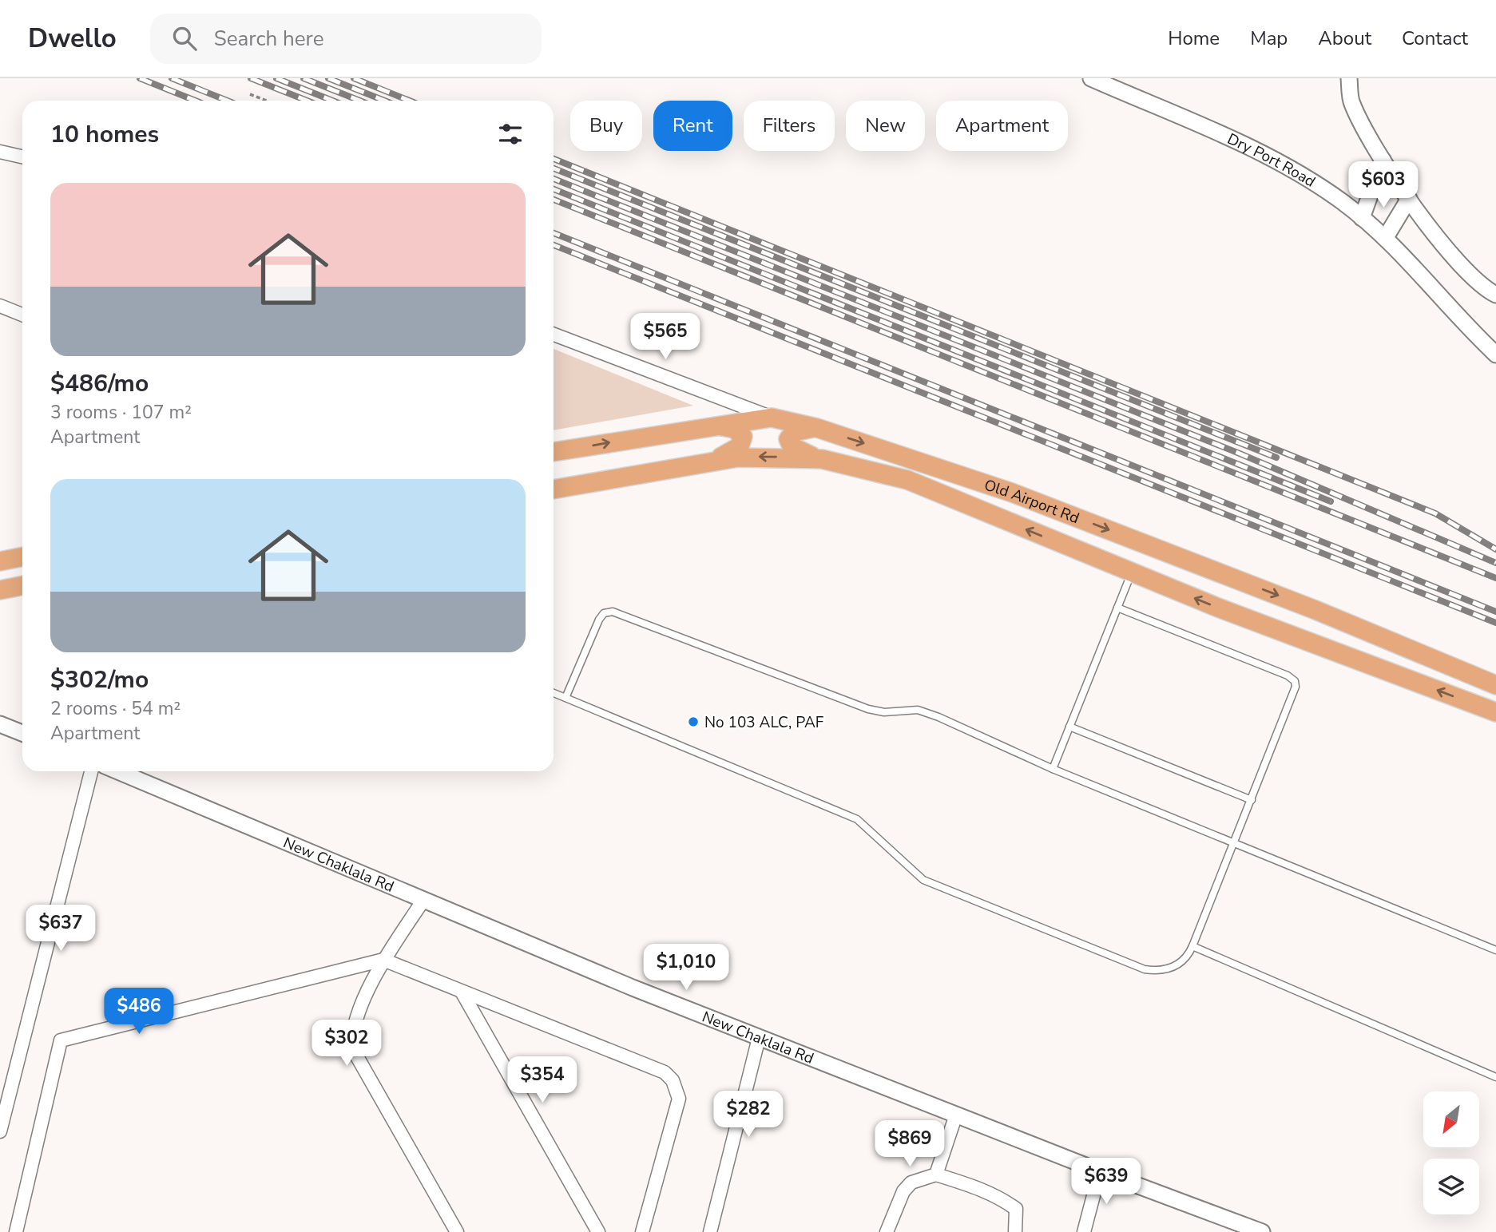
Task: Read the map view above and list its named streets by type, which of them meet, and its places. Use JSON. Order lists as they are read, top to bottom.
{
  "streets": {
    "main road": ["Old Airport Rd"],
    "street": ["Dry Port Road", "New Chaklala Rd"]
  },
  "places": ["No 103 ALC, PAF"],
  "north": "bottom left",
  "page": {
    "header": "Dwello",
    "search": "Search here",
    "nav": [
      "Home",
      "Map",
      "About",
      "Contact"
    ],
    "chip": [
      "Buy",
      "Rent",
      "Filters",
      "New",
      "Apartment"
    ],
    "heading": "10 homes",
    "price": [
      "$603",
      "$565",
      "$637",
      "$1,010",
      "$486",
      "$302",
      "$354",
      "$282",
      "$869",
      "$639"
    ],
    "list": [
      {
        "name": "$486/mo",
        "note": "3 rooms · 107 m² · Apartment"
      },
      {
        "name": "$302/mo",
        "note": "2 rooms · 54 m² · Apartment"
      }
    ]
  }
}
